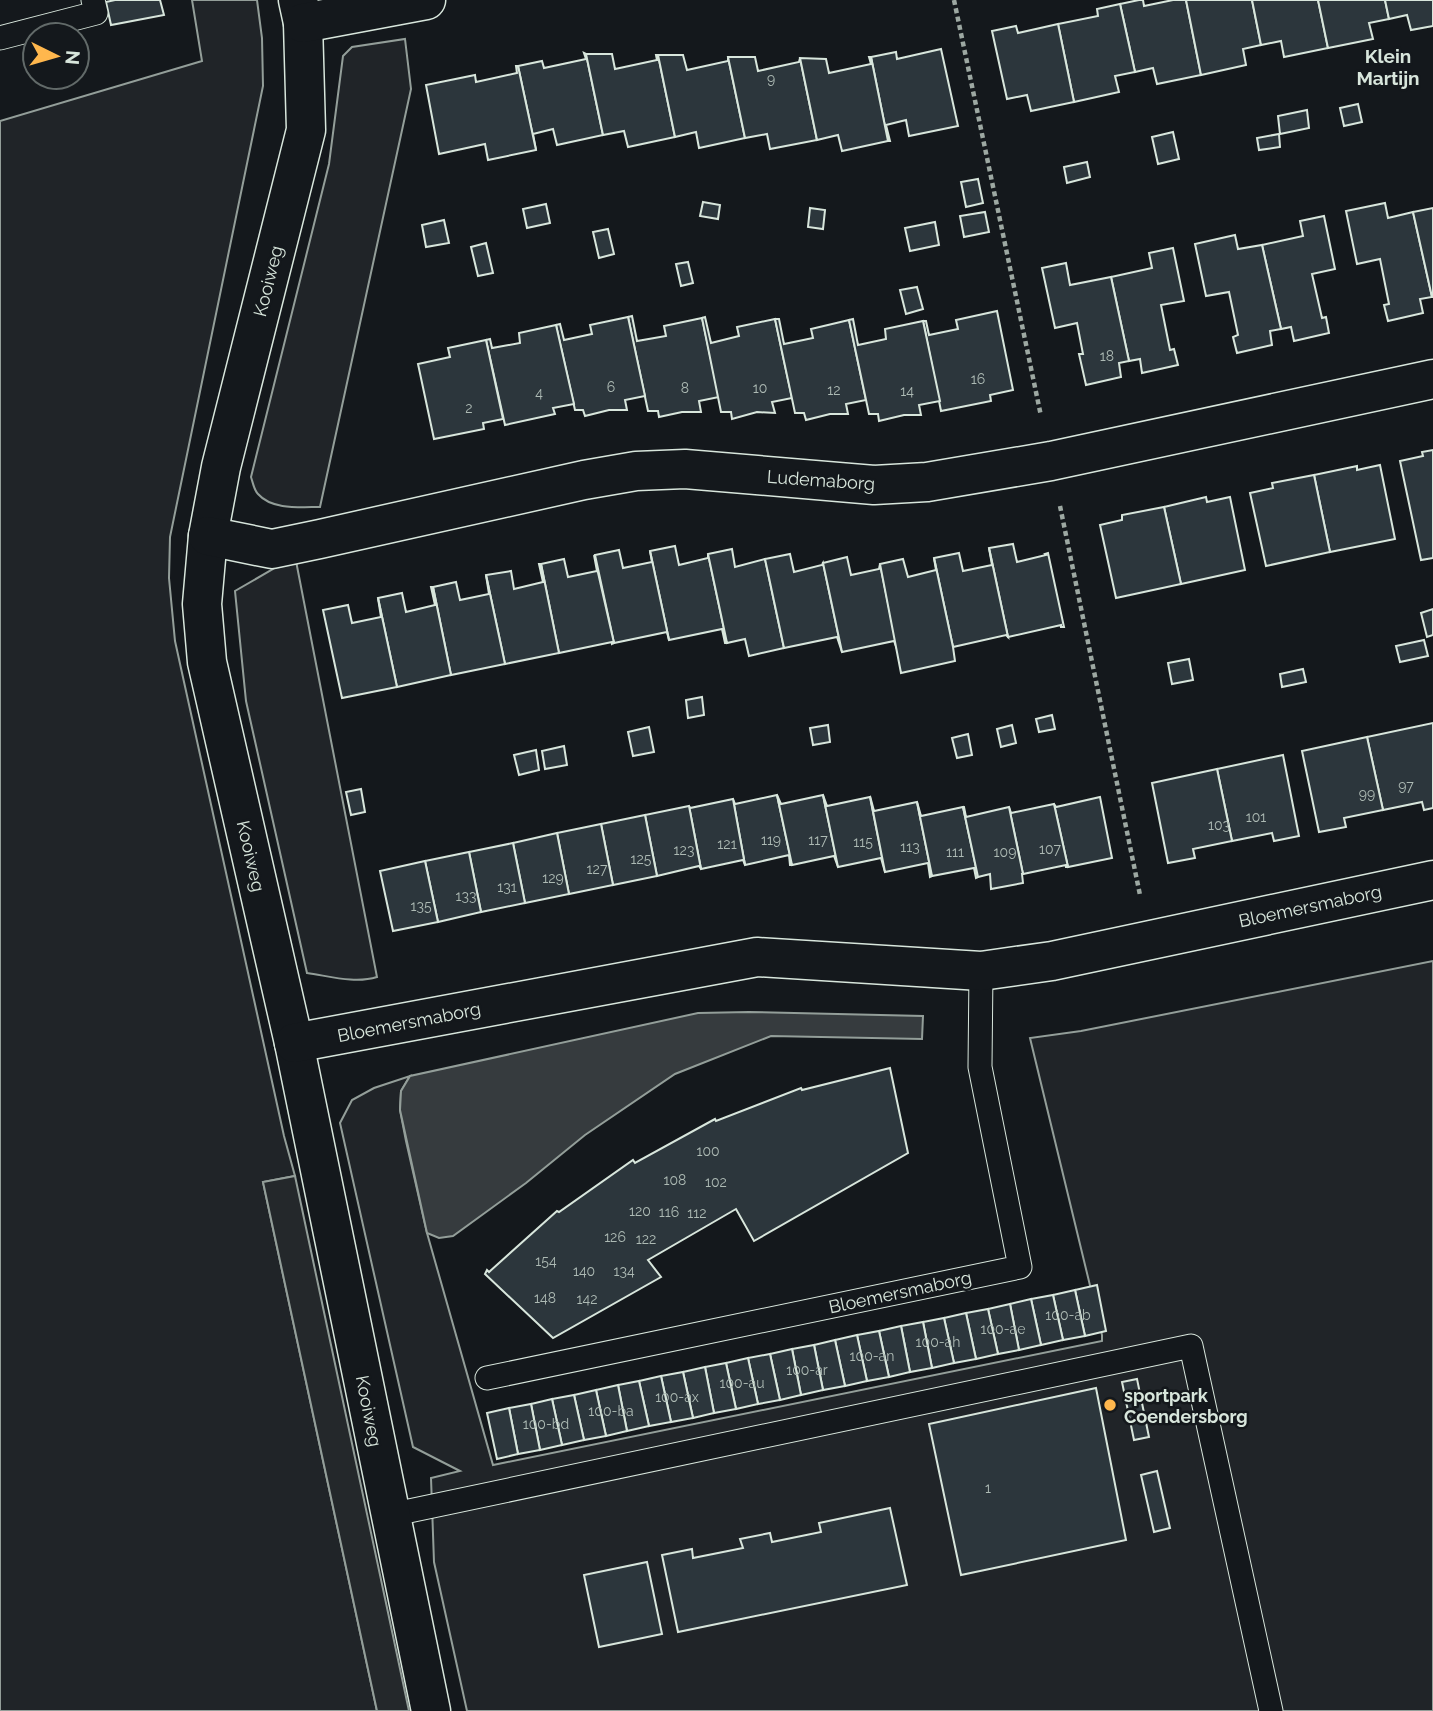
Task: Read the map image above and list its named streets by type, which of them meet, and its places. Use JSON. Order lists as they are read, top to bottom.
{
  "streets": {
    "street": ["Kooiweg", "Ludemaborg", "Bloemersmaborg"]
  },
  "crossings": [
    ["Kooiweg", "Ludemaborg"],
    ["Kooiweg", "Bloemersmaborg"]
  ],
  "districts": ["Klein Martijn"],
  "places": ["sportpark Coendersborg"],
  "house_numbers": [
    "9",
    "18",
    "16",
    "6",
    "8",
    "10",
    "12",
    "14",
    "4",
    "2",
    "97",
    "99",
    "101",
    "103",
    "119",
    "117",
    "115",
    "121",
    "113",
    "107",
    "123",
    "111",
    "109",
    "125",
    "127",
    "129",
    "131",
    "133",
    "135",
    "100",
    "108",
    "102",
    "120",
    "116",
    "112",
    "126",
    "122",
    "154",
    "140",
    "134",
    "148",
    "142",
    "100-ab",
    "100-ae",
    "100-ah",
    "100-an",
    "100-ar",
    "100-au",
    "100-ax",
    "100-ba",
    "100-bd",
    "1"
  ],
  "north": "right"
}
